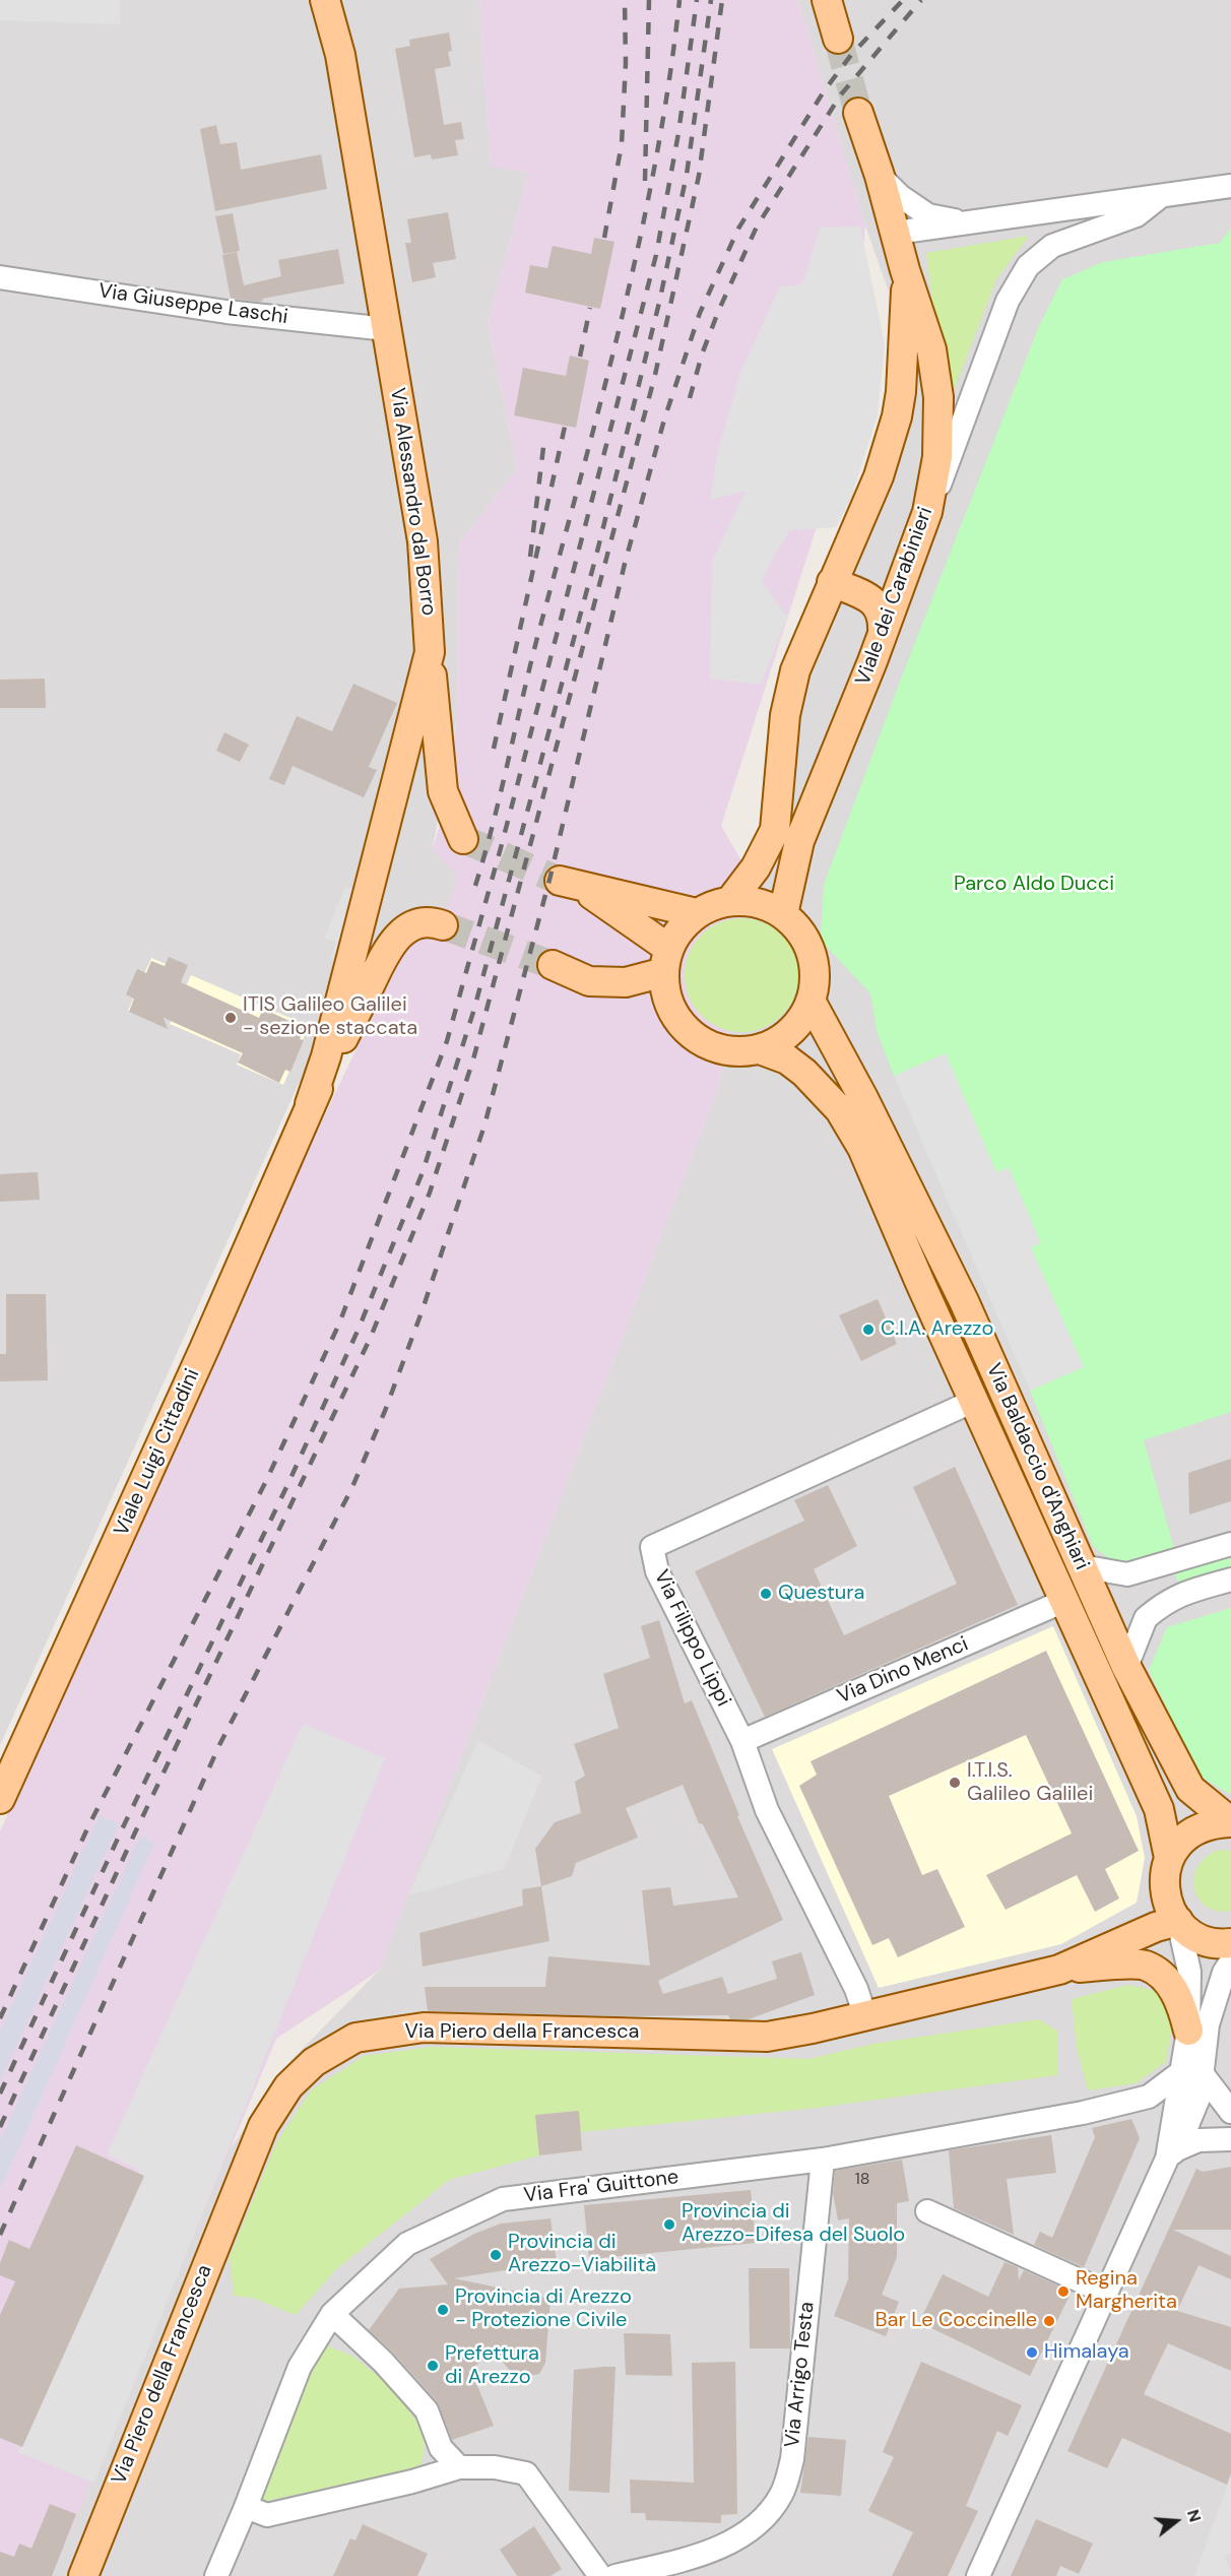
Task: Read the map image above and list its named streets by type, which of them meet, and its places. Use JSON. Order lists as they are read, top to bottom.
{
  "streets": {
    "main road": [
      "Via Alessandro dal Borro",
      "Viale dei Carabinieri",
      "Viale Luigi Cittadini",
      "Via Baldaccio d'Anghiari",
      "Via Piero della Francesca"
    ],
    "street": [
      "Via Giuseppe Laschi",
      "Via Filippo Lippi",
      "Via Dino Menci",
      "Via Fra' Guittone",
      "Via Arrigo Testa"
    ]
  },
  "crossings": [
    ["Via Giuseppe Laschi", "Via Alessandro dal Borro"],
    ["Via Alessandro dal Borro", "Viale Luigi Cittadini"],
    ["Viale dei Carabinieri", "Via Baldaccio d'Anghiari"],
    ["Via Baldaccio d'Anghiari", "Via Filippo Lippi"],
    ["Via Baldaccio d'Anghiari", "Via Dino Menci"],
    ["Via Filippo Lippi", "Via Dino Menci"],
    ["Via Filippo Lippi", "Via Piero della Francesca"],
    ["Via Fra' Guittone", "Via Arrigo Testa"]
  ],
  "parks": ["Parco Aldo Ducci"],
  "places": [
    "ITIS Galileo Galilei - sezione staccata",
    "C.I.A. Arezzo",
    "Questura",
    "I.T.I.S. Galileo Galilei",
    "Provincia di Arezzo-Difesa del Suolo",
    "Provincia di Arezzo-Viabilità",
    "Regina Margherita",
    "Provincia di Arezzo - Protezione Civile",
    "Bar Le Coccinelle",
    "Himalaya",
    "Prefettura di Arezzo"
  ],
  "house_numbers": ["18"],
  "north": "right"
}
